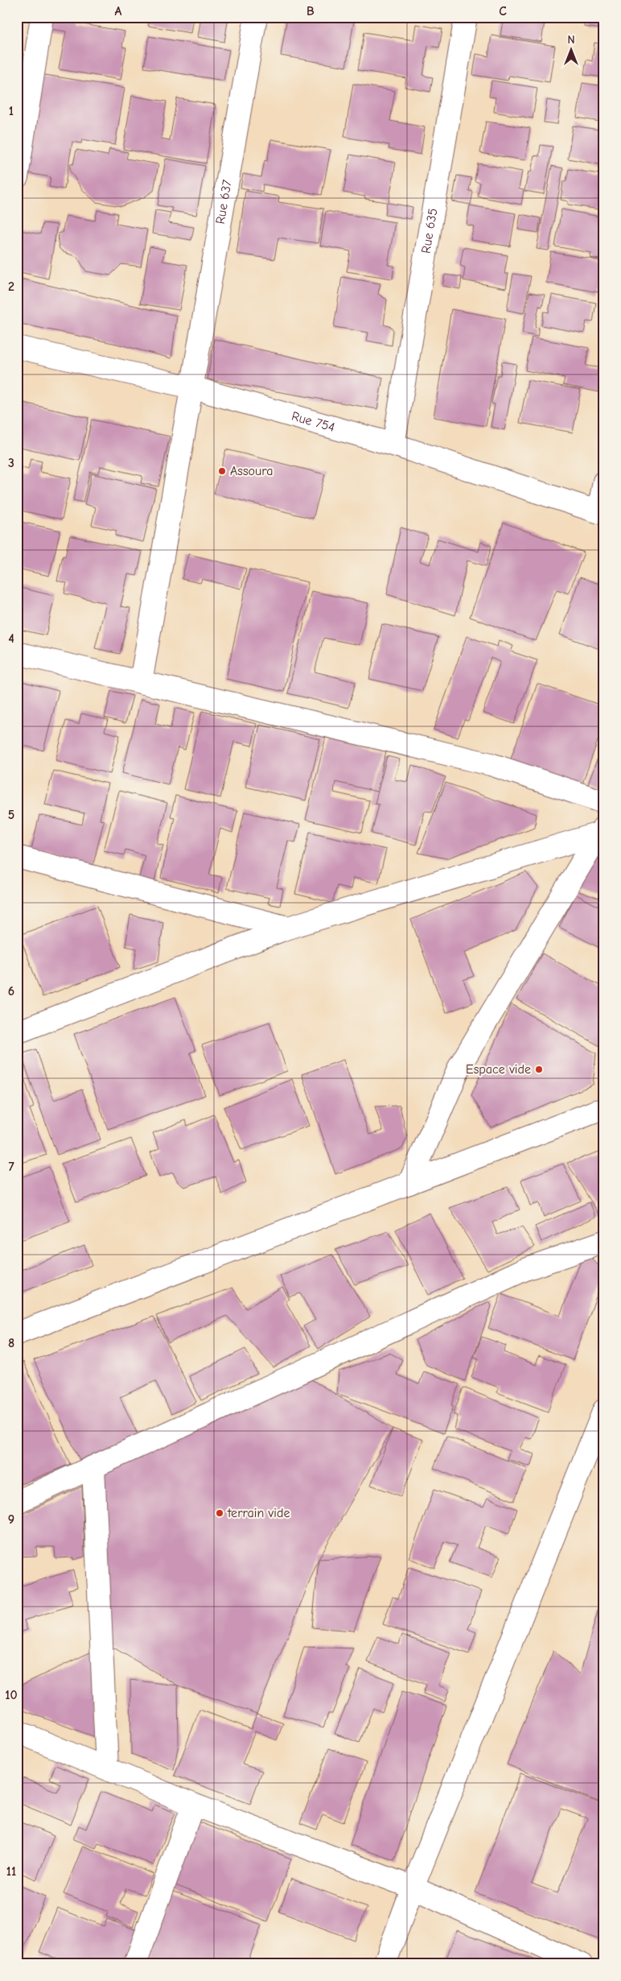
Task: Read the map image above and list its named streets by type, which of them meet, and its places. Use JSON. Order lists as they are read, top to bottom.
{
  "streets": {
    "street": ["Rue 637", "Rue 635", "Rue 754"]
  },
  "crossings": [
    ["Rue 637", "Rue 754"],
    ["Rue 635", "Rue 754"]
  ],
  "places": ["Assoura", "Espace vide", "terrain vide"],
  "north": "top",
  "grid": {
    "columns": ["A", "B", "C"],
    "rows": [
      "1",
      "2",
      "3",
      "4",
      "5",
      "6",
      "7",
      "8",
      "9",
      "10",
      "11"
    ]
  }
}
